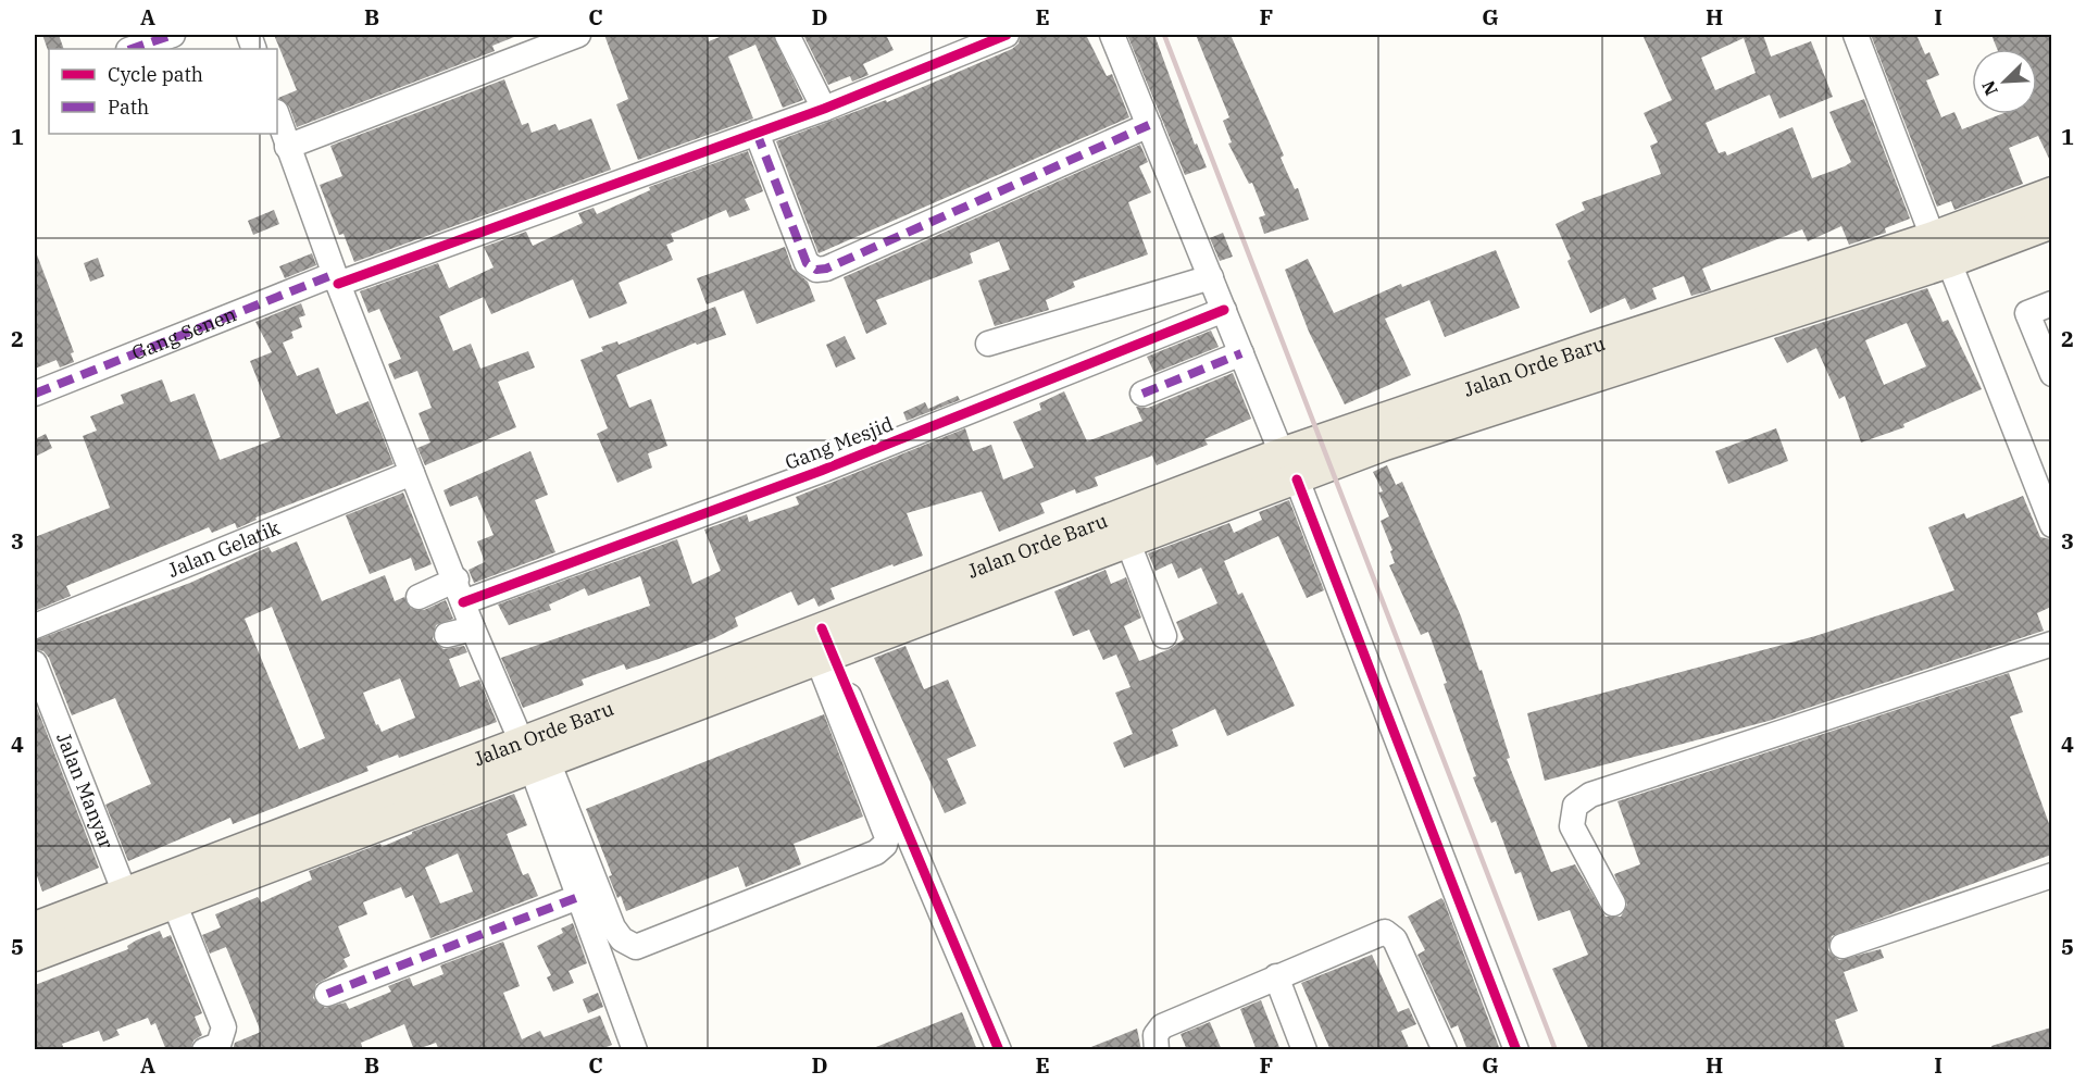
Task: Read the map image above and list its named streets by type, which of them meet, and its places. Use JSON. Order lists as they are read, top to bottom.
{
  "streets": {
    "main road": ["Jalan Orde Baru"],
    "street": [
      "Gang Senen",
      "Gang Mesjid",
      "Jalan Gelatik",
      "Jalan Manyar"
    ]
  },
  "crossings": [
    ["Jalan Orde Baru", "Jalan Manyar"]
  ],
  "legend": ["Cycle path", "Path"],
  "north": "bottom left",
  "grid": {
    "columns": [
      "A",
      "B",
      "C",
      "D",
      "E",
      "F",
      "G",
      "H",
      "I"
    ],
    "rows": [
      "1",
      "2",
      "3",
      "4",
      "5"
    ]
  }
}
